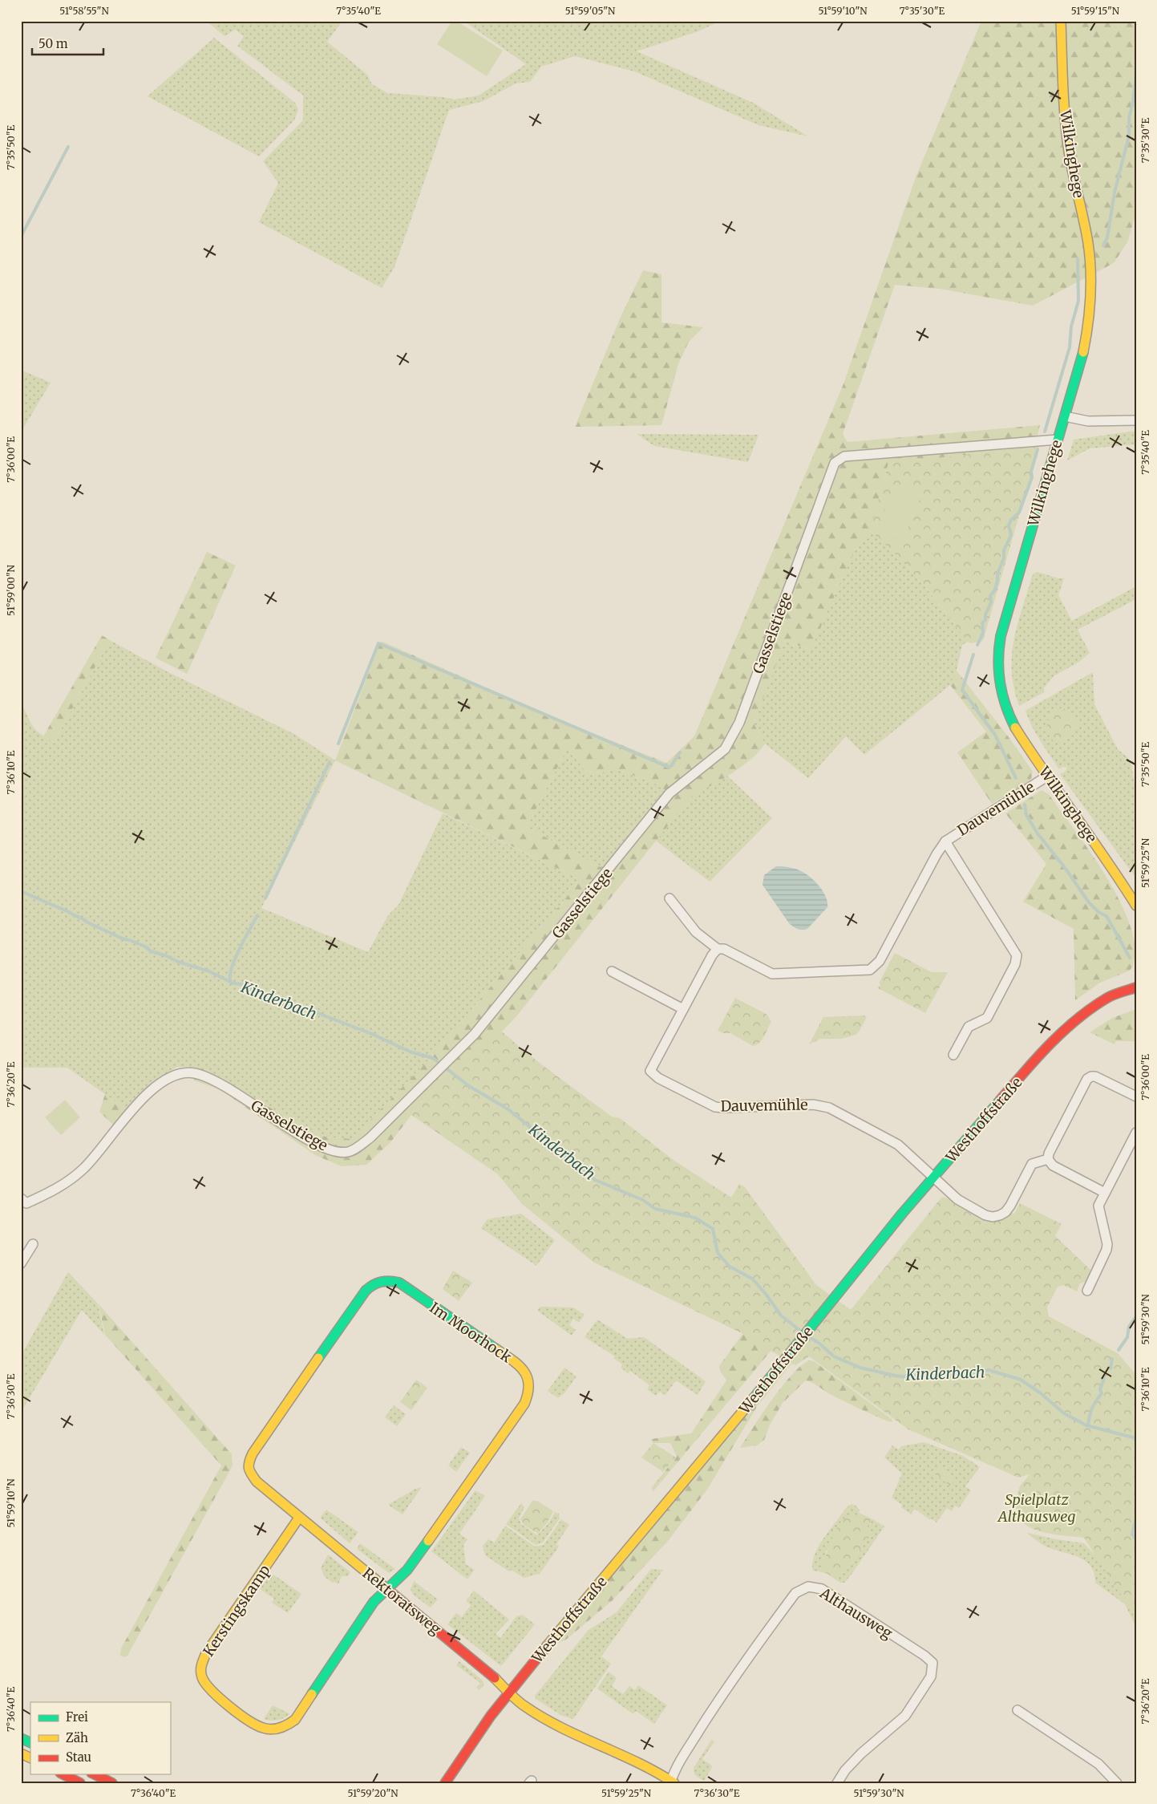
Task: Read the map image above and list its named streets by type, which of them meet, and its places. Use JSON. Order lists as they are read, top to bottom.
{
  "streets": {
    "street": [
      "Wilkinghege",
      "Gasselstiege",
      "Dauvemühle",
      "Westhoffstraße",
      "Im Moorhock",
      "Rektoratsweg",
      "Kerstingskamp",
      "Althausweg"
    ]
  },
  "crossings": [
    ["Wilkinghege", "Gasselstiege"],
    ["Wilkinghege", "Dauvemühle"],
    ["Dauvemühle", "Westhoffstraße"],
    ["Westhoffstraße", "Rektoratsweg"],
    ["Im Moorhock", "Rektoratsweg"],
    ["Im Moorhock", "Kerstingskamp"],
    ["Rektoratsweg", "Kerstingskamp"],
    ["Rektoratsweg", "Althausweg"]
  ],
  "water": ["Kinderbach"],
  "parks": ["Spielplatz Althausweg"],
  "legend": ["Frei", "Zäh", "Stau"],
  "scale_bar": "50 m",
  "coordinates": [
    "51°58'55\"N",
    "7°35'40\"E",
    "51°59'05\"N",
    "51°59'10\"N",
    "7°35'30\"E",
    "51°59'15\"N",
    "7°35'50\"E",
    "7°36'00\"E",
    "51°59'00\"N",
    "7°36'10\"E",
    "51°59'25\"N",
    "7°36'20\"E",
    "51°59'30\"N",
    "7°36'30\"E",
    "7°36'40\"E",
    "51°59'20\"N"
  ]
}
